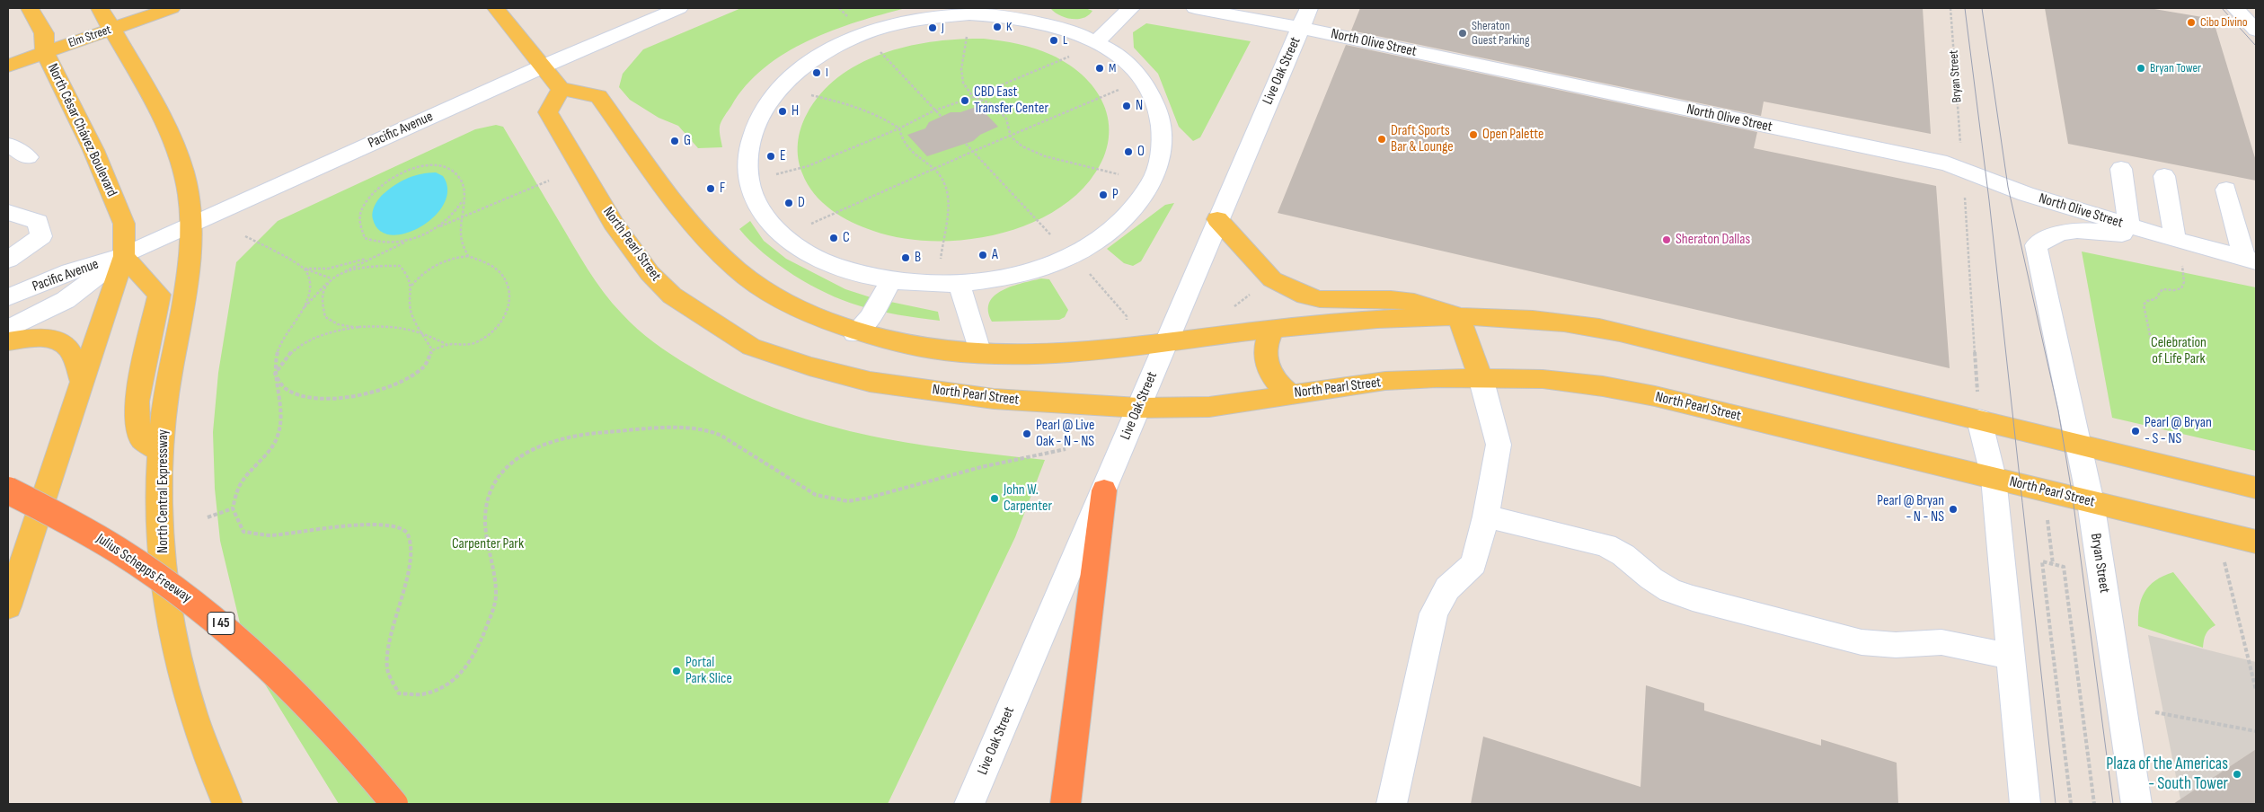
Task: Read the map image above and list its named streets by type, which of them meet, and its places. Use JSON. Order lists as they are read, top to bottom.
{
  "streets": {
    "highway": ["Julius Schepps Freeway", "I 45"],
    "main road": [
      "Elm Street",
      "North César Chávez Boulevard",
      "North Pearl Street",
      "North Central Expressway"
    ],
    "street": [
      "North Olive Street",
      "Live Oak Street",
      "Bryan Street",
      "Pacific Avenue"
    ]
  },
  "crossings": [
    ["Elm Street", "North César Chávez Boulevard"],
    ["North Olive Street", "Live Oak Street"],
    ["North Olive Street", "Bryan Street"],
    ["Live Oak Street", "North Pearl Street"],
    ["Bryan Street", "North Pearl Street"],
    ["North César Chávez Boulevard", "Pacific Avenue"],
    ["Pacific Avenue", "North Central Expressway"]
  ],
  "parks": ["Celebration of Life Park", "Carpenter Park"],
  "places": [
    "Cibo Divino",
    "K",
    "J",
    "Sheraton Guest Parking",
    "L",
    "M",
    "Bryan Tower",
    "I",
    "CBD East Transfer Center",
    "N",
    "H",
    "Open Palette",
    "Draft Sports Bar & Lounge",
    "G",
    "O",
    "E",
    "F",
    "P",
    "D",
    "C",
    "Sheraton Dallas",
    "A",
    "B",
    "Pearl @ Bryan - S - NS",
    "Pearl @ Live Oak - N - NS",
    "John W. Carpenter",
    "Pearl @ Bryan - N - NS",
    "Portal Park Slice",
    "Plaza of the Americas - South Tower"
  ]
}
